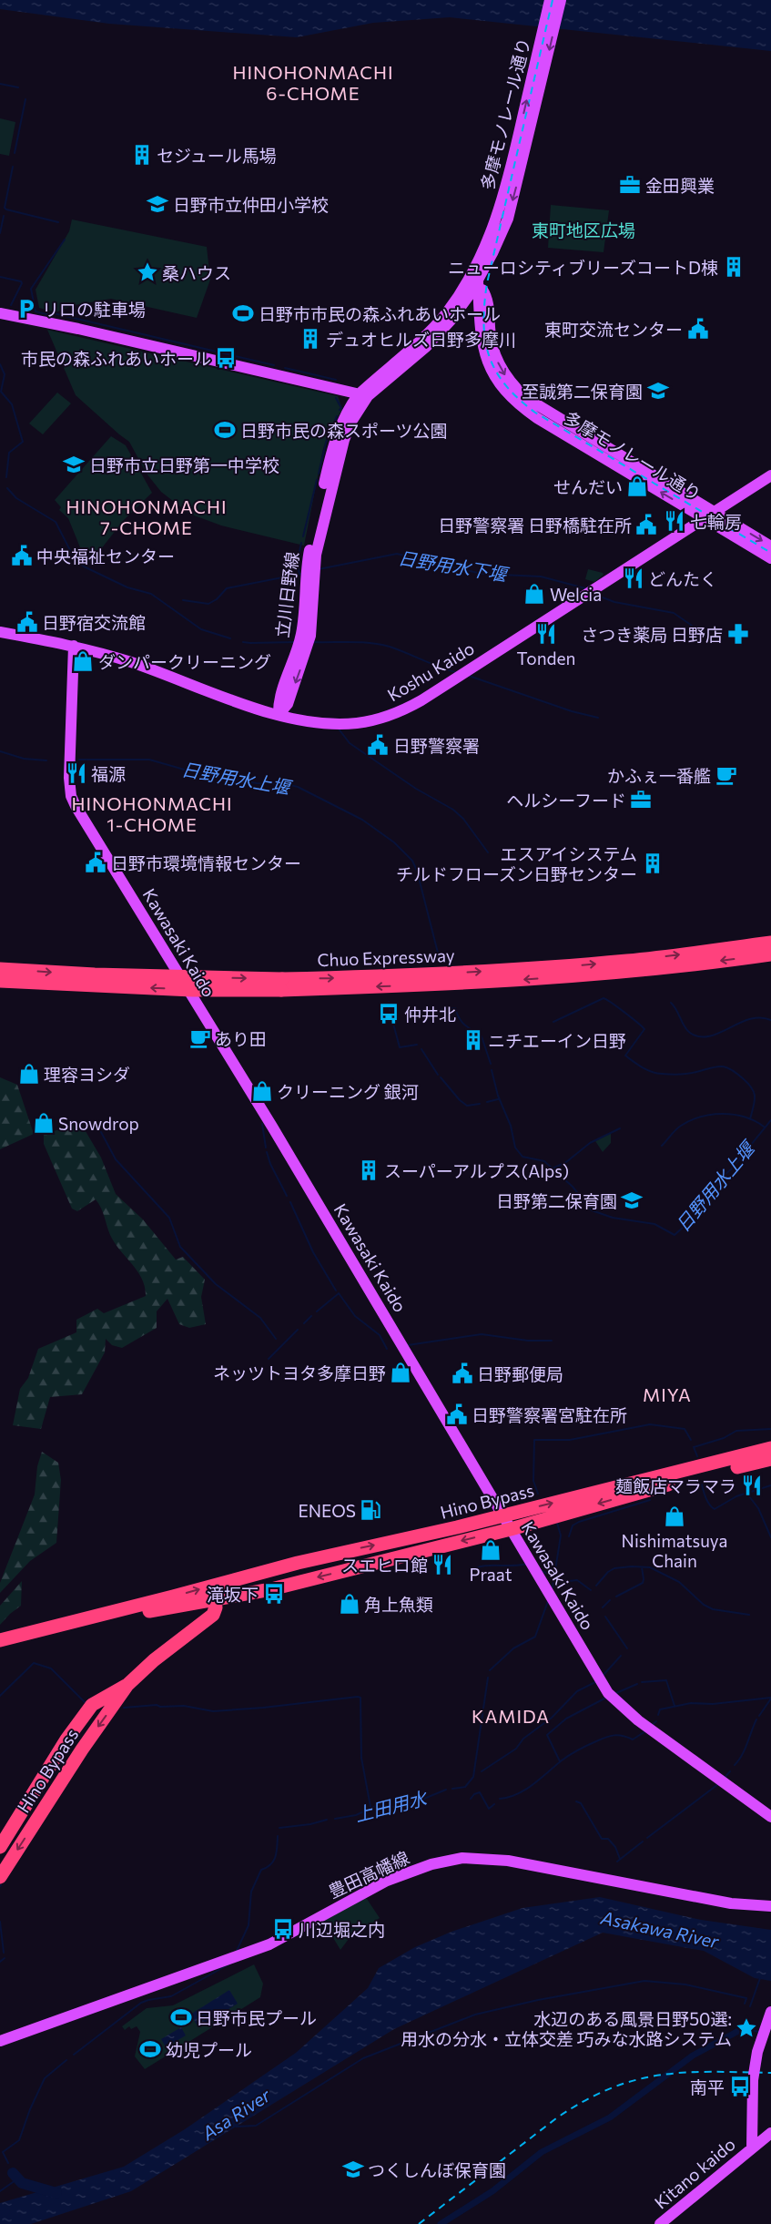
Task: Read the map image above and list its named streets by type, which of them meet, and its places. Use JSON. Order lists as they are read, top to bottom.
{
  "streets": {
    "highway": ["Chuo Expressway", "Hino Bypass"],
    "main road": [
      "多摩モノレール通り",
      "立川日野線",
      "Koshu Kaido",
      "Kawasaki Kaido",
      "豊田高幡線",
      "Kitano kaido"
    ]
  },
  "crossings": [
    ["多摩モノレール通り", "立川日野線"],
    ["多摩モノレール通り", "Koshu Kaido"],
    ["立川日野線", "Koshu Kaido"],
    ["Koshu Kaido", "Kawasaki Kaido"],
    ["Kawasaki Kaido", "Hino Bypass"]
  ],
  "districts": [
    "HINOHONMACHI 6-CHOME",
    "HINOHONMACHI 7-CHOME",
    "HINOHONMACHI 1-CHOME",
    "MIYA",
    "KAMIDA"
  ],
  "water": [
    "日野用水下堰",
    "日野用水上堰",
    "上田用水",
    "Asakawa River",
    "Asa River"
  ],
  "parks": ["東町地区広場"],
  "places": {
    "building": [
      "セジュール馬場",
      "ニューロシティブリーズコートD棟",
      "デュオヒルズ日野多摩川",
      "エスアイシステム チルドフローズン日野センター",
      "ニチエーイン日野",
      "スーパーアルプス(Alps)"
    ],
    "office": ["金田興業", "ヘルシーフード"],
    "school or university": [
      "日野市立仲田小学校",
      "至誠第二保育園",
      "日野市立日野第一中学校",
      "日野第二保育園",
      "つくしんぼ保育園"
    ],
    "place": ["桑ハウス", "水辺のある風景日野50選: 用水の分水・立体交差 巧みな水路システム"],
    "parking": ["リロの駐車場"],
    "sports": [
      "日野市市民の森ふれあいホール",
      "日野市民の森スポーツ公園",
      "日野市民プール",
      "幼児プール"
    ],
    "public building": [
      "東町交流センター",
      "日野警察署 日野橋駐在所",
      "中央福祉センター",
      "日野宿交流館",
      "日野警察署",
      "日野市環境情報センター",
      "日野郵便局",
      "日野警察署宮駐在所"
    ],
    "bus stop": [
      "市民の森ふれあいホール",
      "仲井北",
      "滝坂下",
      "川辺堀之内",
      "南平"
    ],
    "shop": [
      "せんだい",
      "Welcia",
      "ダンパークリーニング",
      "理容ヨシダ",
      "クリーニング 銀河",
      "Snowdrop",
      "ネッツトヨタ多摩日野",
      "Nishimatsuya Chain",
      "Praat",
      "角上魚類"
    ],
    "restaurant": [
      "七輪房",
      "どんたく",
      "Tonden",
      "福源",
      "麺飯店マラマラ",
      "スエヒロ館"
    ],
    "pharmacy": ["さつき薬局 日野店"],
    "cafe": ["かふぇ一番艦", "あり田"],
    "fuel station": ["ENEOS"]
  }
}
